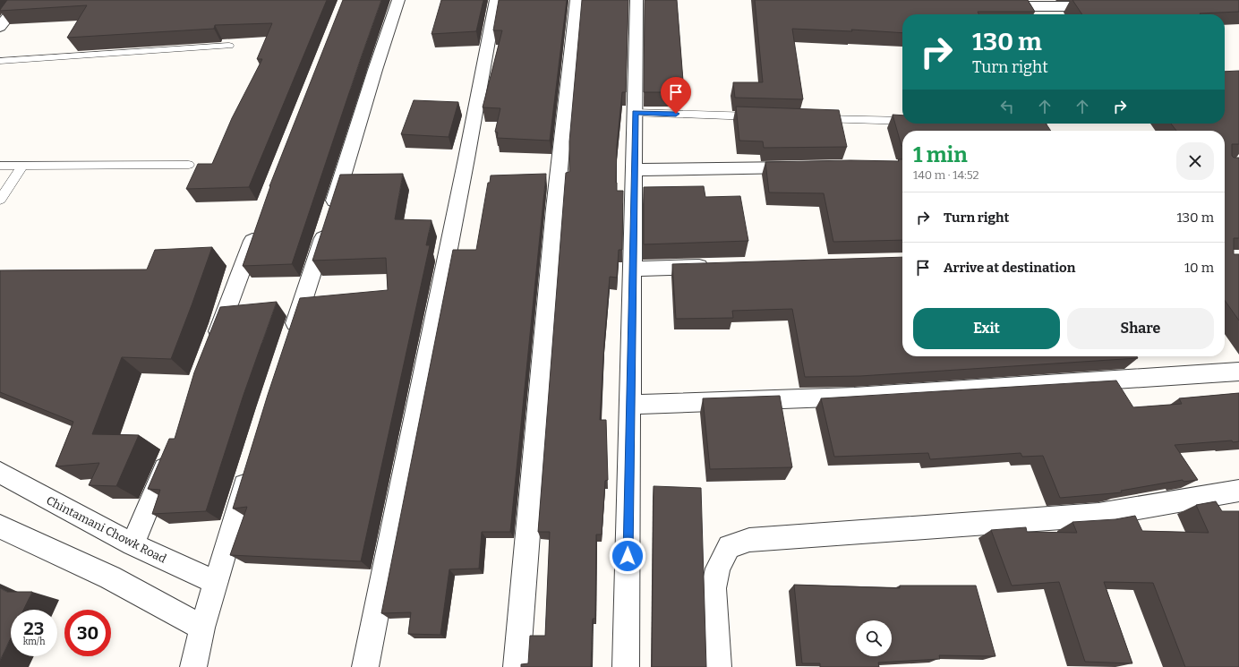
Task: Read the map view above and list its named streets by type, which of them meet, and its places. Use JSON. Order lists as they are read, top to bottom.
{
  "streets": {
    "street": ["Chintamani Chowk Road"]
  },
  "page": {
    "turn": ["130 m", "Turn right"],
    "heading": ["1 min", "140 m · 14:52"],
    "list": [
      {
        "name": "Turn right",
        "value": "130 m"
      },
      {
        "name": "Arrive at destination",
        "value": "10 m"
      }
    ],
    "buttons": ["Exit", "Share"],
    "speed": "23 km/h",
    "limit": "30"
  }
}
